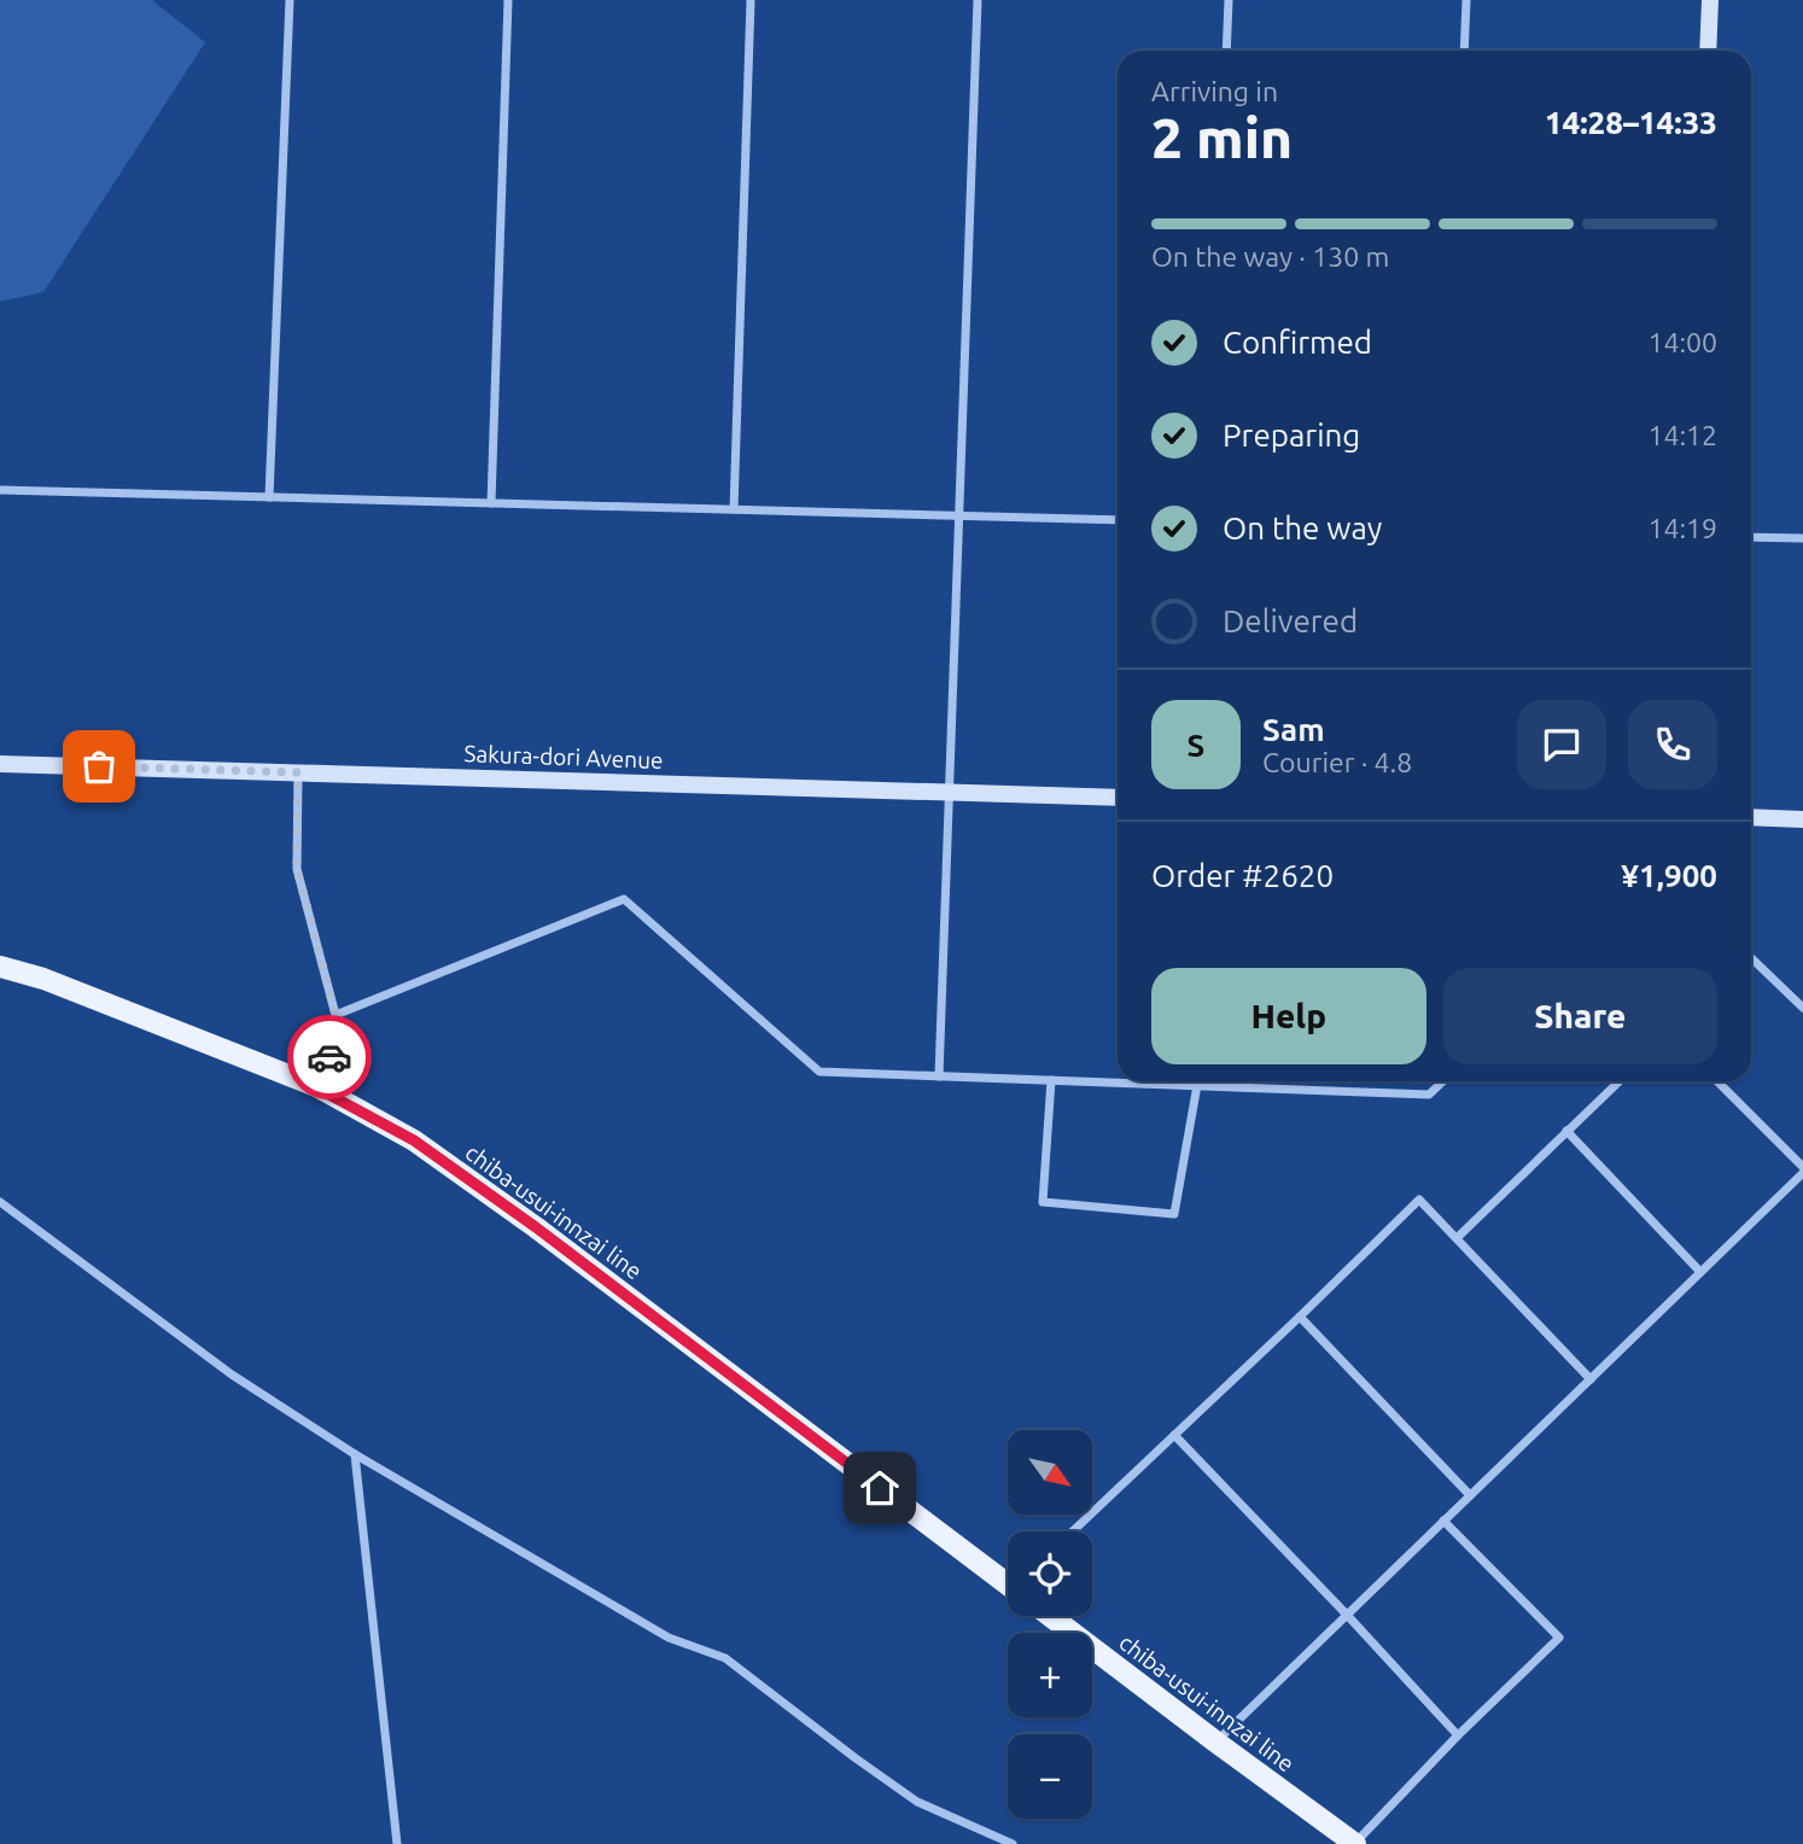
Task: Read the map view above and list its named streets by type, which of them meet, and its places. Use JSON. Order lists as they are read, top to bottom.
{
  "streets": {
    "main road": ["chiba-usui-innzai line"],
    "street": ["Sakura-dori Avenue"]
  },
  "north": "bottom right",
  "page": {
    "heading": ["2 min", "Arriving in", "14:28–14:33"],
    "panel": [
      "Sam",
      "Courier · 4.8",
      "Order #2620",
      "¥1,900"
    ],
    "bar": "On the way · 130 m",
    "list": [
      ["Confirmed", "14:00"],
      ["Preparing", "14:12"],
      ["On the way", "14:19"],
      "Delivered"
    ],
    "round": "S",
    "buttons": ["Help", "Share"],
    "map_buttons": ["+", "−"]
  }
}
